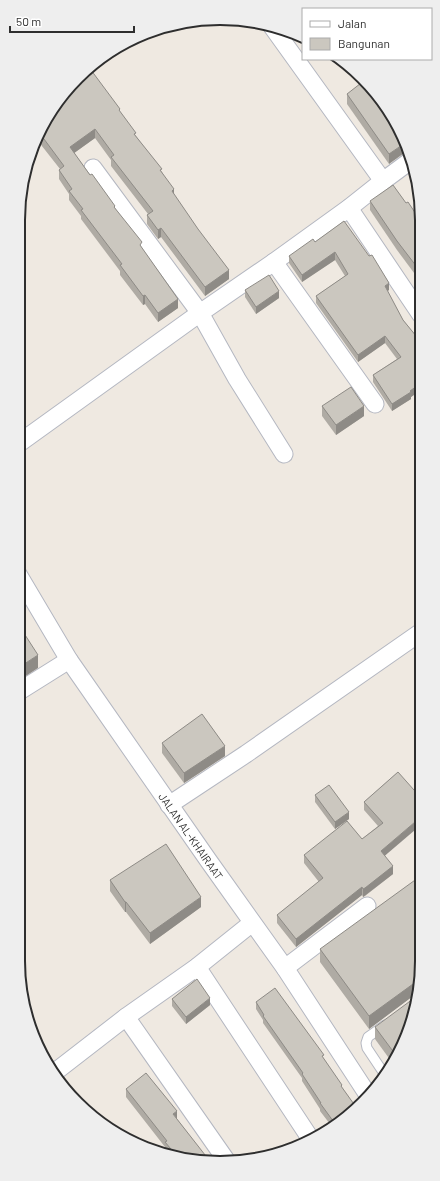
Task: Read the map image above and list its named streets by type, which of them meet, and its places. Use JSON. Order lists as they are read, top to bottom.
{
  "streets": {
    "street": ["JALAN AL-KHAIRAAT"]
  },
  "legend": ["Jalan", "Bangunan"],
  "scale_bar": "50 m"
}
